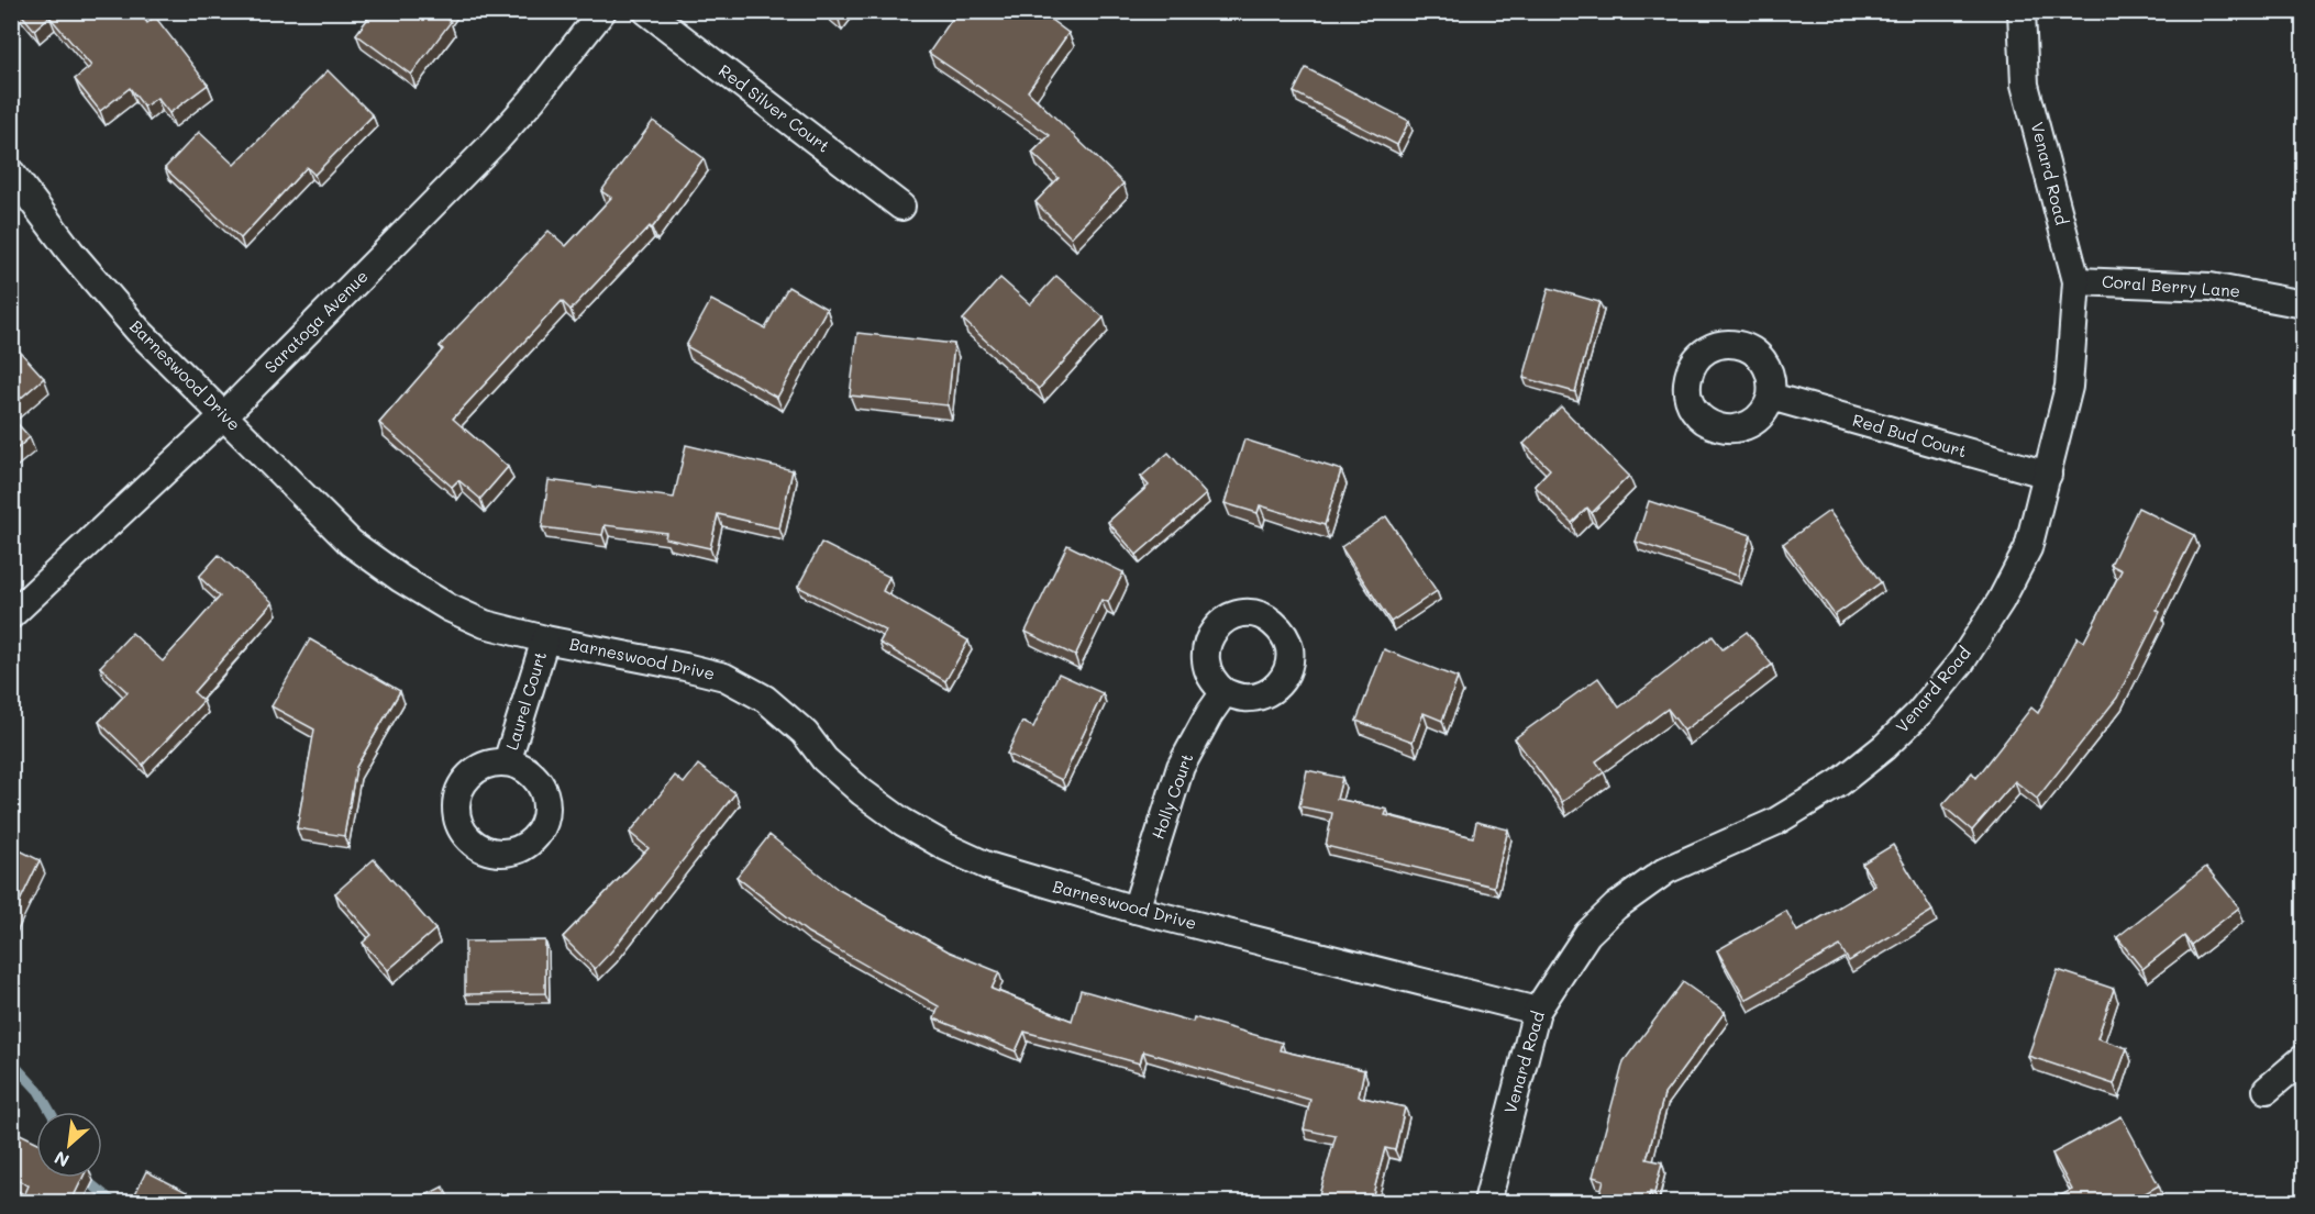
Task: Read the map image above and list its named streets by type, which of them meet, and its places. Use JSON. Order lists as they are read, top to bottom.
{
  "streets": {
    "street": [
      "Red Silver Court",
      "Venard Road",
      "Coral Berry Lane",
      "Saratoga Avenue",
      "Barneswood Drive",
      "Red Bud Court",
      "Laurel Court",
      "Holly Court"
    ]
  },
  "crossings": [
    ["Venard Road", "Coral Berry Lane"],
    ["Venard Road", "Barneswood Drive"],
    ["Venard Road", "Red Bud Court"],
    ["Saratoga Avenue", "Barneswood Drive"],
    ["Barneswood Drive", "Laurel Court"],
    ["Barneswood Drive", "Holly Court"]
  ],
  "north": "bottom left"
}
